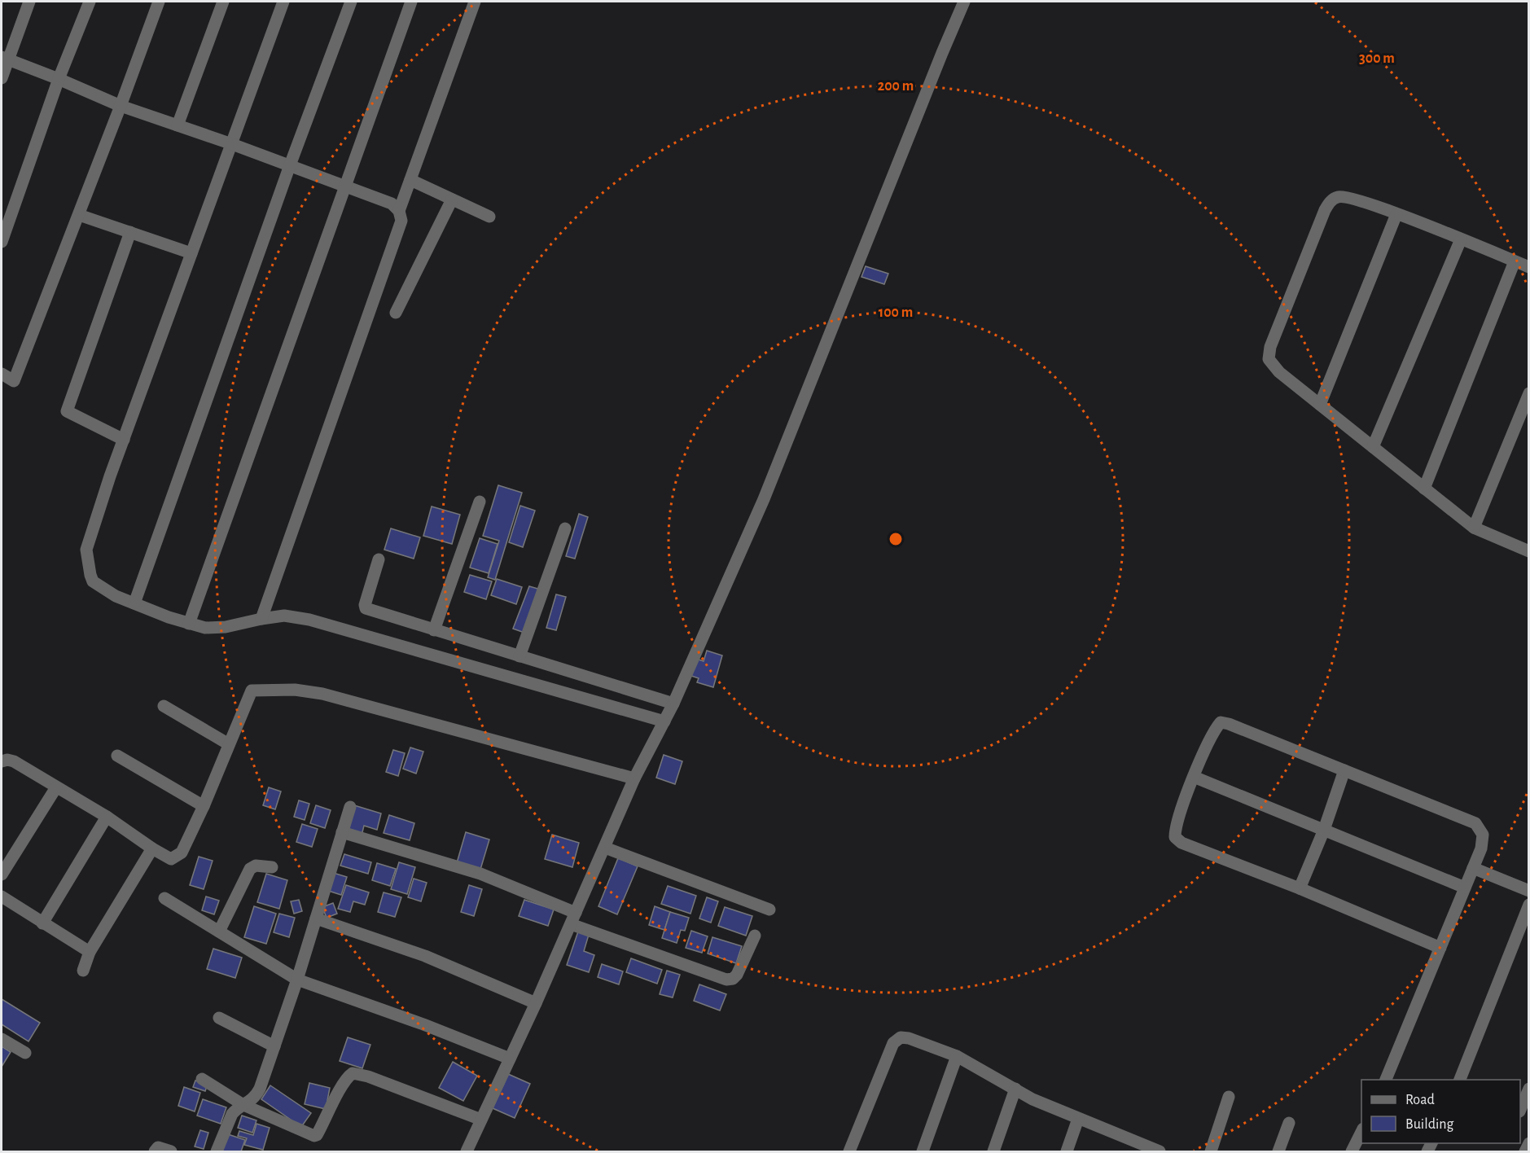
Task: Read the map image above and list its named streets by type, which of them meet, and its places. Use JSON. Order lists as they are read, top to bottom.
{
  "legend": ["Road", "Building"],
  "rings": ["300 m", "200 m", "100 m"]
}
